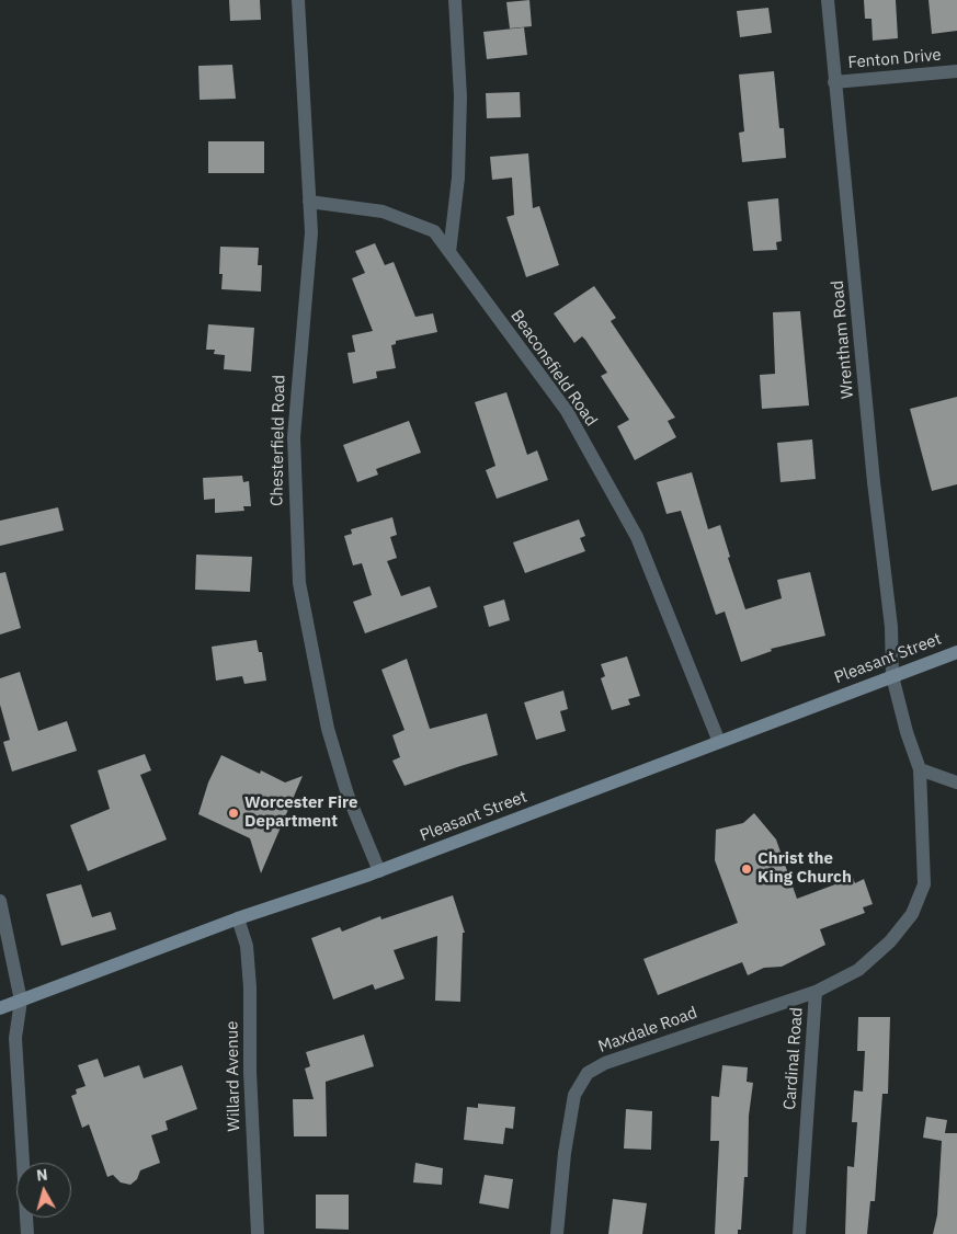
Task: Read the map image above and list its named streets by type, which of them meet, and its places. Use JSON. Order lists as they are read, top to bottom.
{
  "streets": {
    "main road": ["Pleasant Street"],
    "street": [
      "Fenton Drive",
      "Wrentham Road",
      "Beaconsfield Road",
      "Chesterfield Road",
      "Maxdale Road",
      "Cardinal Road",
      "Willard Avenue"
    ]
  },
  "crossings": [
    ["Fenton Drive", "Wrentham Road"],
    ["Wrentham Road", "Pleasant Street"],
    ["Wrentham Road", "Cardinal Road"],
    ["Beaconsfield Road", "Chesterfield Road"],
    ["Beaconsfield Road", "Pleasant Street"],
    ["Chesterfield Road", "Pleasant Street"],
    ["Pleasant Street", "Cardinal Road"],
    ["Pleasant Street", "Willard Avenue"],
    ["Maxdale Road", "Cardinal Road"]
  ],
  "places": ["Worcester Fire Department", "Christ the King Church"],
  "north": "top"
}
